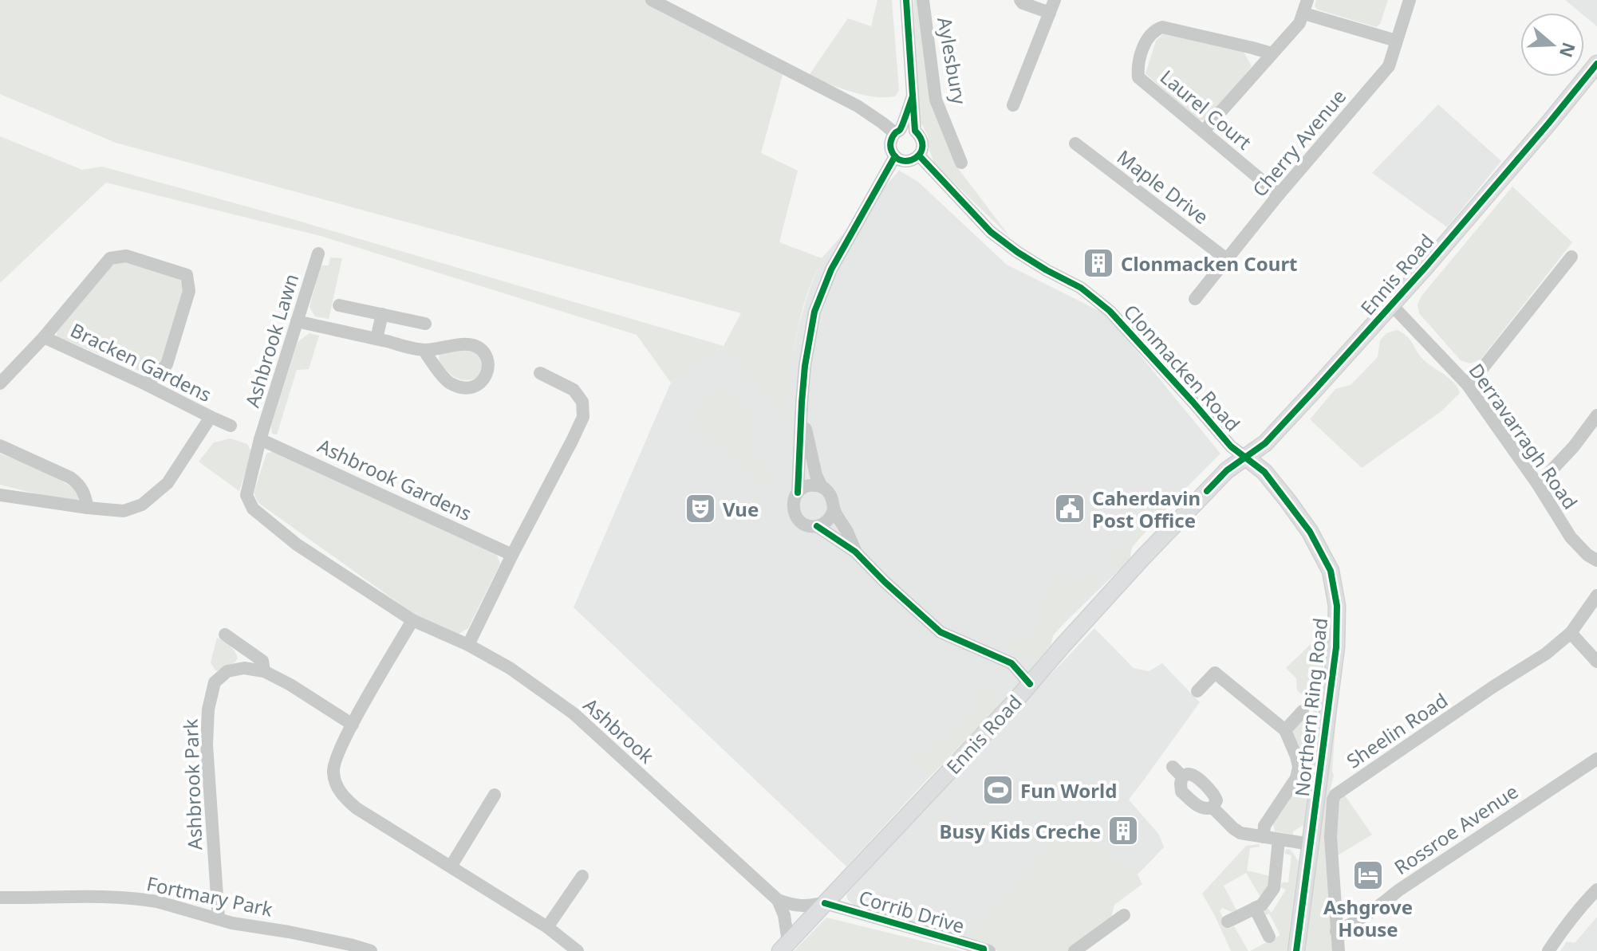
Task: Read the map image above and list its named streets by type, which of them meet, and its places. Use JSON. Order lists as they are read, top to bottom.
{
  "streets": {
    "main road": ["Ennis Road", "Northern Ring Road"],
    "street": [
      "Aylesbury",
      "Laurel Court",
      "Cherry Avenue",
      "Maple Drive",
      "Ashbrook Lawn",
      "Bracken Gardens",
      "Clonmacken Road",
      "Derravarragh Road",
      "Ashbrook Gardens",
      "Ashbrook",
      "Sheelin Road",
      "Ashbrook Park",
      "Rossroe Avenue",
      "Fortmary Park",
      "Corrib Drive"
    ]
  },
  "crossings": [
    ["Laurel Court", "Cherry Avenue"],
    ["Cherry Avenue", "Maple Drive"],
    ["Ennis Road", "Clonmacken Road"],
    ["Ennis Road", "Derravarragh Road"],
    ["Ennis Road", "Northern Ring Road"],
    ["Ennis Road", "Corrib Drive"],
    ["Ashbrook Lawn", "Ashbrook Gardens"],
    ["Ashbrook Lawn", "Ashbrook"],
    ["Clonmacken Road", "Northern Ring Road"],
    ["Ashbrook Gardens", "Ashbrook"],
    ["Sheelin Road", "Rossroe Avenue"],
    ["Ashbrook Park", "Fortmary Park"]
  ],
  "places": {
    "building": ["Clonmacken Court", "Busy Kids Creche"],
    "theatre": ["Vue"],
    "public building": ["Caherdavin Post Office"],
    "sports": ["Fun World"],
    "hotel": ["Ashgrove House"]
  },
  "north": "right"
}
